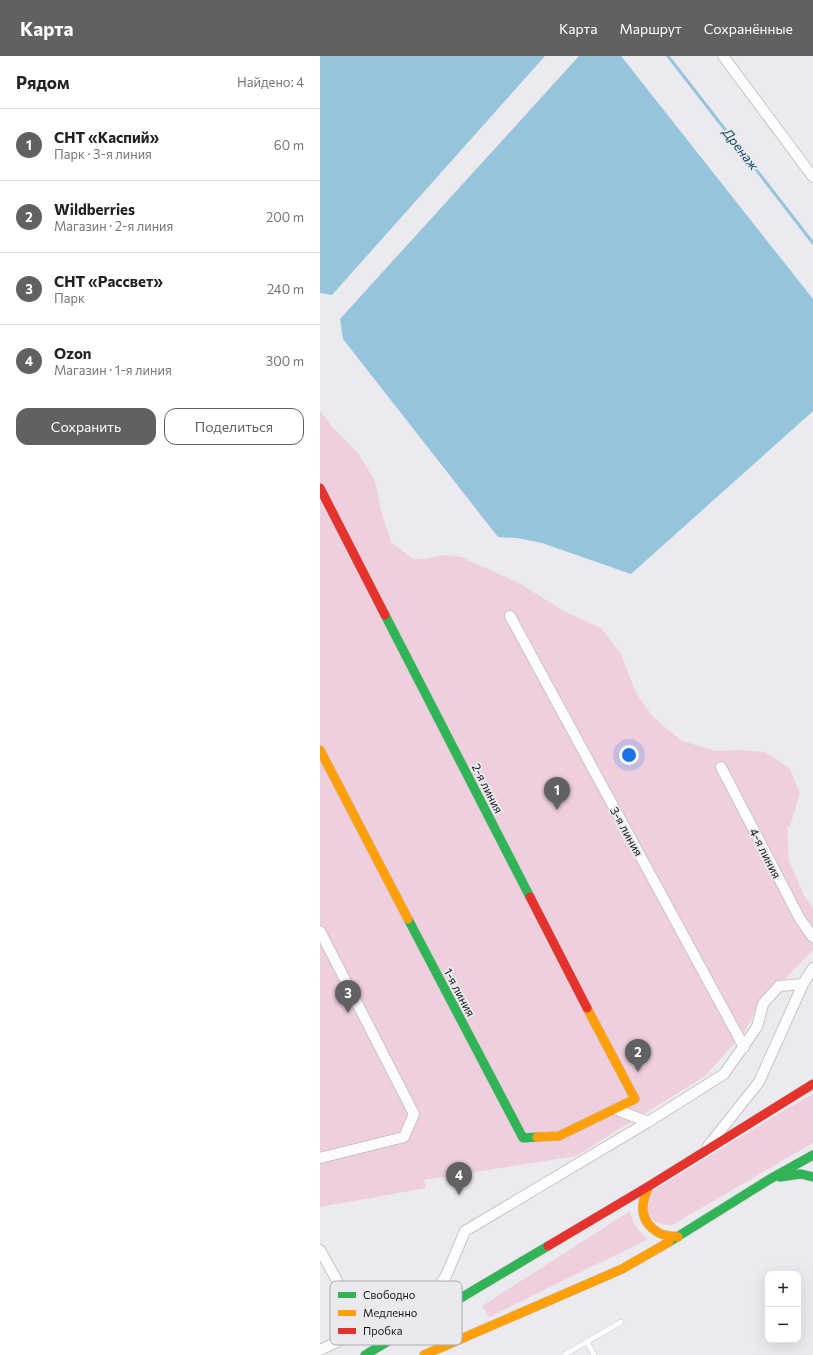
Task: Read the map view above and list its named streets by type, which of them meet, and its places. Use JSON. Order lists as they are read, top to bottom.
{
  "streets": {
    "street": [
      "2-я линия",
      "3-я линия",
      "4-я линия",
      "1-я линия"
    ]
  },
  "crossings": [
    ["2-я линия", "1-я линия"]
  ],
  "water": ["Дренаж"],
  "legend": ["Свободно", "Медленно", "Пробка"],
  "page": {
    "header": "Карта",
    "nav": ["Карта", "Маршрут", "Сохранённые"],
    "heading": ["Рядом", "Найдено: 4"],
    "list": [
      {
        "mark": "1",
        "name": "СНТ «Каспий»",
        "note": "Парк · 3-я линия",
        "value": "60 m"
      },
      {
        "mark": "2",
        "name": "Wildberries",
        "note": "Магазин · 2-я линия",
        "value": "200 m"
      },
      {
        "mark": "3",
        "name": "СНТ «Рассвет»",
        "note": "Парк",
        "value": "240 m"
      },
      {
        "mark": "4",
        "name": "Ozon",
        "note": "Магазин · 1-я линия",
        "value": "300 m"
      }
    ],
    "buttons": ["Сохранить", "Поделиться"],
    "pins": [
      "1",
      "3",
      "2",
      "4"
    ],
    "map_buttons": ["+", "−"]
  }
}
